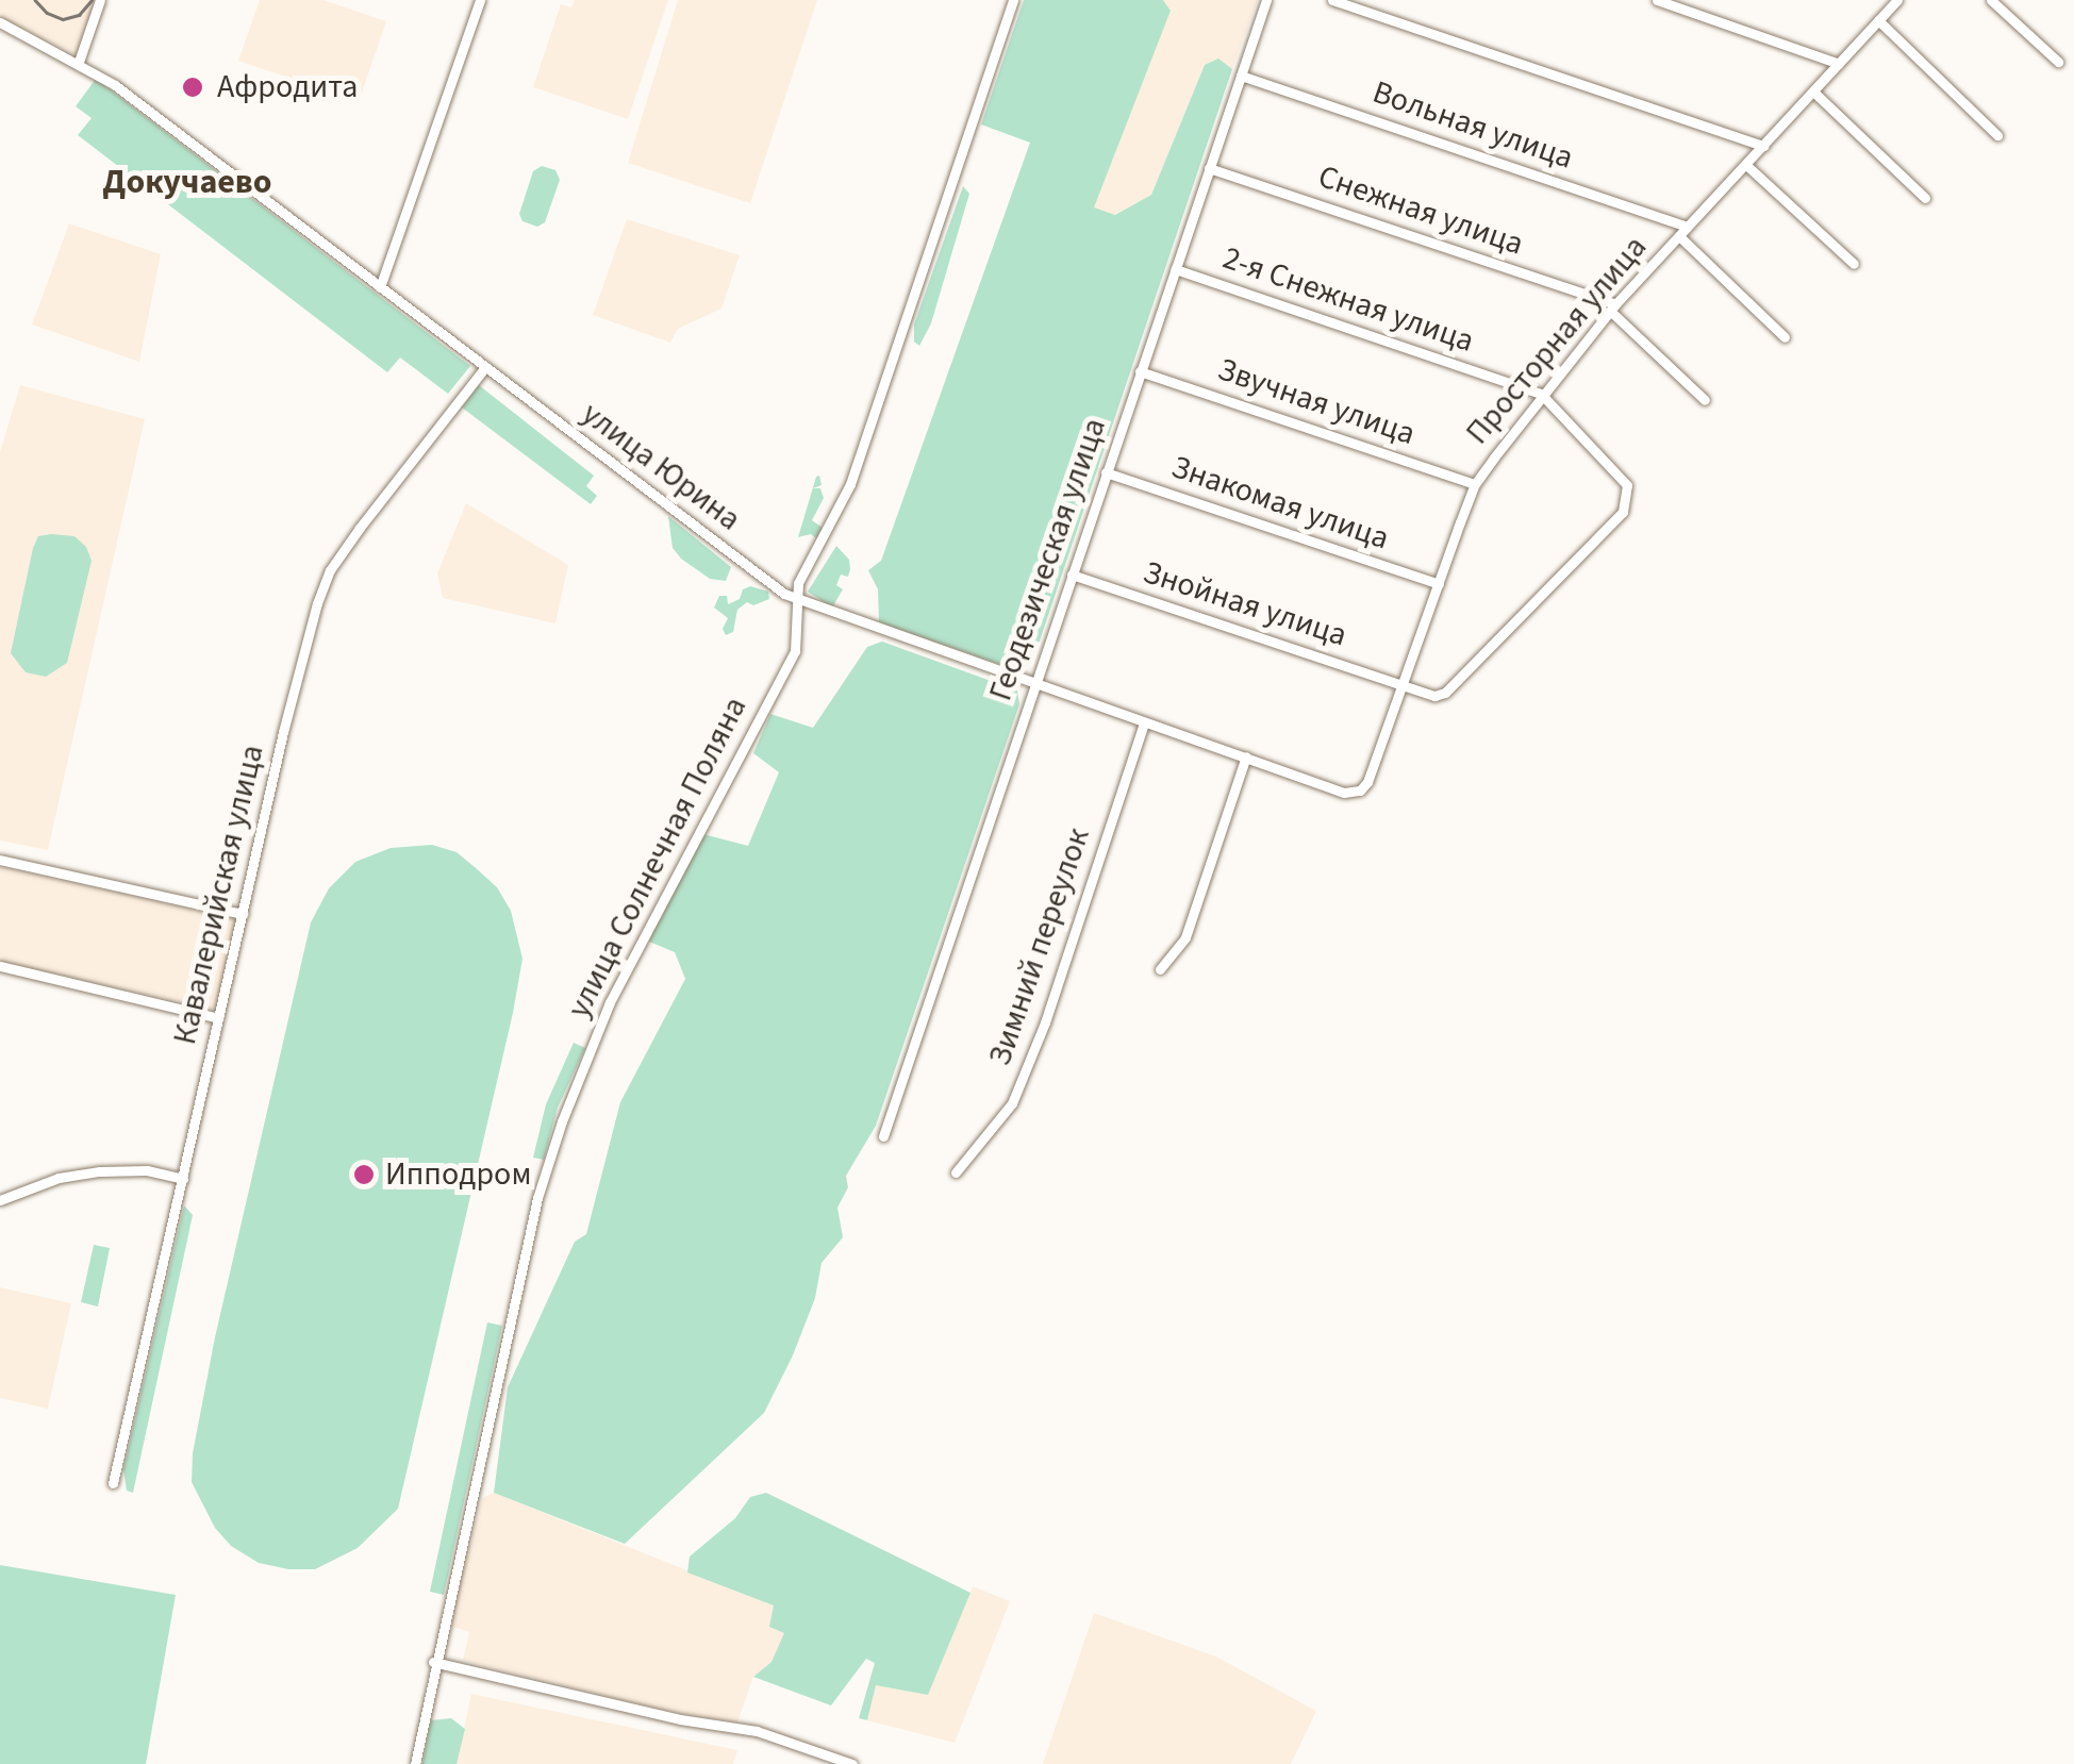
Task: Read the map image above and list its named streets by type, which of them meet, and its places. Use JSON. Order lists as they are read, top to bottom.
{
  "streets": {
    "street": [
      "Вольная улица",
      "Снежная улица",
      "2-я Снежная улица",
      "Просторная улица",
      "Звучная улица",
      "улица Юрина",
      "Знакомая улица",
      "Геодезическая улица",
      "Знойная улица",
      "улица Солнечная Поляна",
      "Кавалерийская улица",
      "Зимний переулок"
    ]
  },
  "crossings": [
    ["Вольная улица", "Просторная улица"],
    ["Вольная улица", "Геодезическая улица"],
    ["Снежная улица", "Просторная улица"],
    ["Снежная улица", "Геодезическая улица"],
    ["2-я Снежная улица", "Просторная улица"],
    ["2-я Снежная улица", "Геодезическая улица"],
    ["2-я Снежная улица", "Знойная улица"],
    ["Просторная улица", "Звучная улица"],
    ["Просторная улица", "улица Юрина"],
    ["Просторная улица", "Знакомая улица"],
    ["Просторная улица", "Знойная улица"],
    ["Звучная улица", "Геодезическая улица"],
    ["улица Юрина", "Геодезическая улица"],
    ["улица Юрина", "улица Солнечная Поляна"],
    ["улица Юрина", "Кавалерийская улица"],
    ["улица Юрина", "Зимний переулок"],
    ["Знакомая улица", "Геодезическая улица"],
    ["Геодезическая улица", "Знойная улица"]
  ],
  "districts": ["Докучаево"],
  "places": ["Афродита", "Ипподром"]
}
